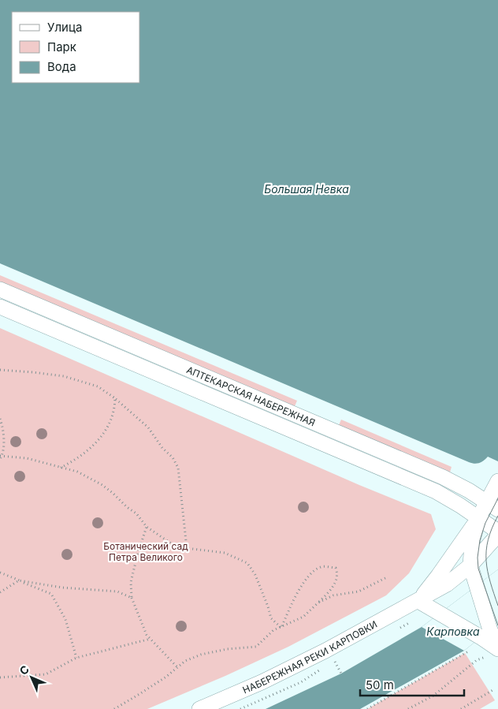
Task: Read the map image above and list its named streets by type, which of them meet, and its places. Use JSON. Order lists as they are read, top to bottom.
{
  "streets": {
    "street": ["АПТЕКАРСКАЯ НАБЕРЕЖНАЯ", "НАБЕРЕЖНАЯ РЕКИ КАРПОВКИ"]
  },
  "crossings": [
    ["АПТЕКАРСКАЯ НАБЕРЕЖНАЯ", "НАБЕРЕЖНАЯ РЕКИ КАРПОВКИ"]
  ],
  "water": ["Большая Невка", "Карповка"],
  "parks": ["Ботанический сад Петра Великого"],
  "legend": ["Улица", "Парк", "Вода"],
  "scale_bar": "50 m",
  "north": "top left"
}
